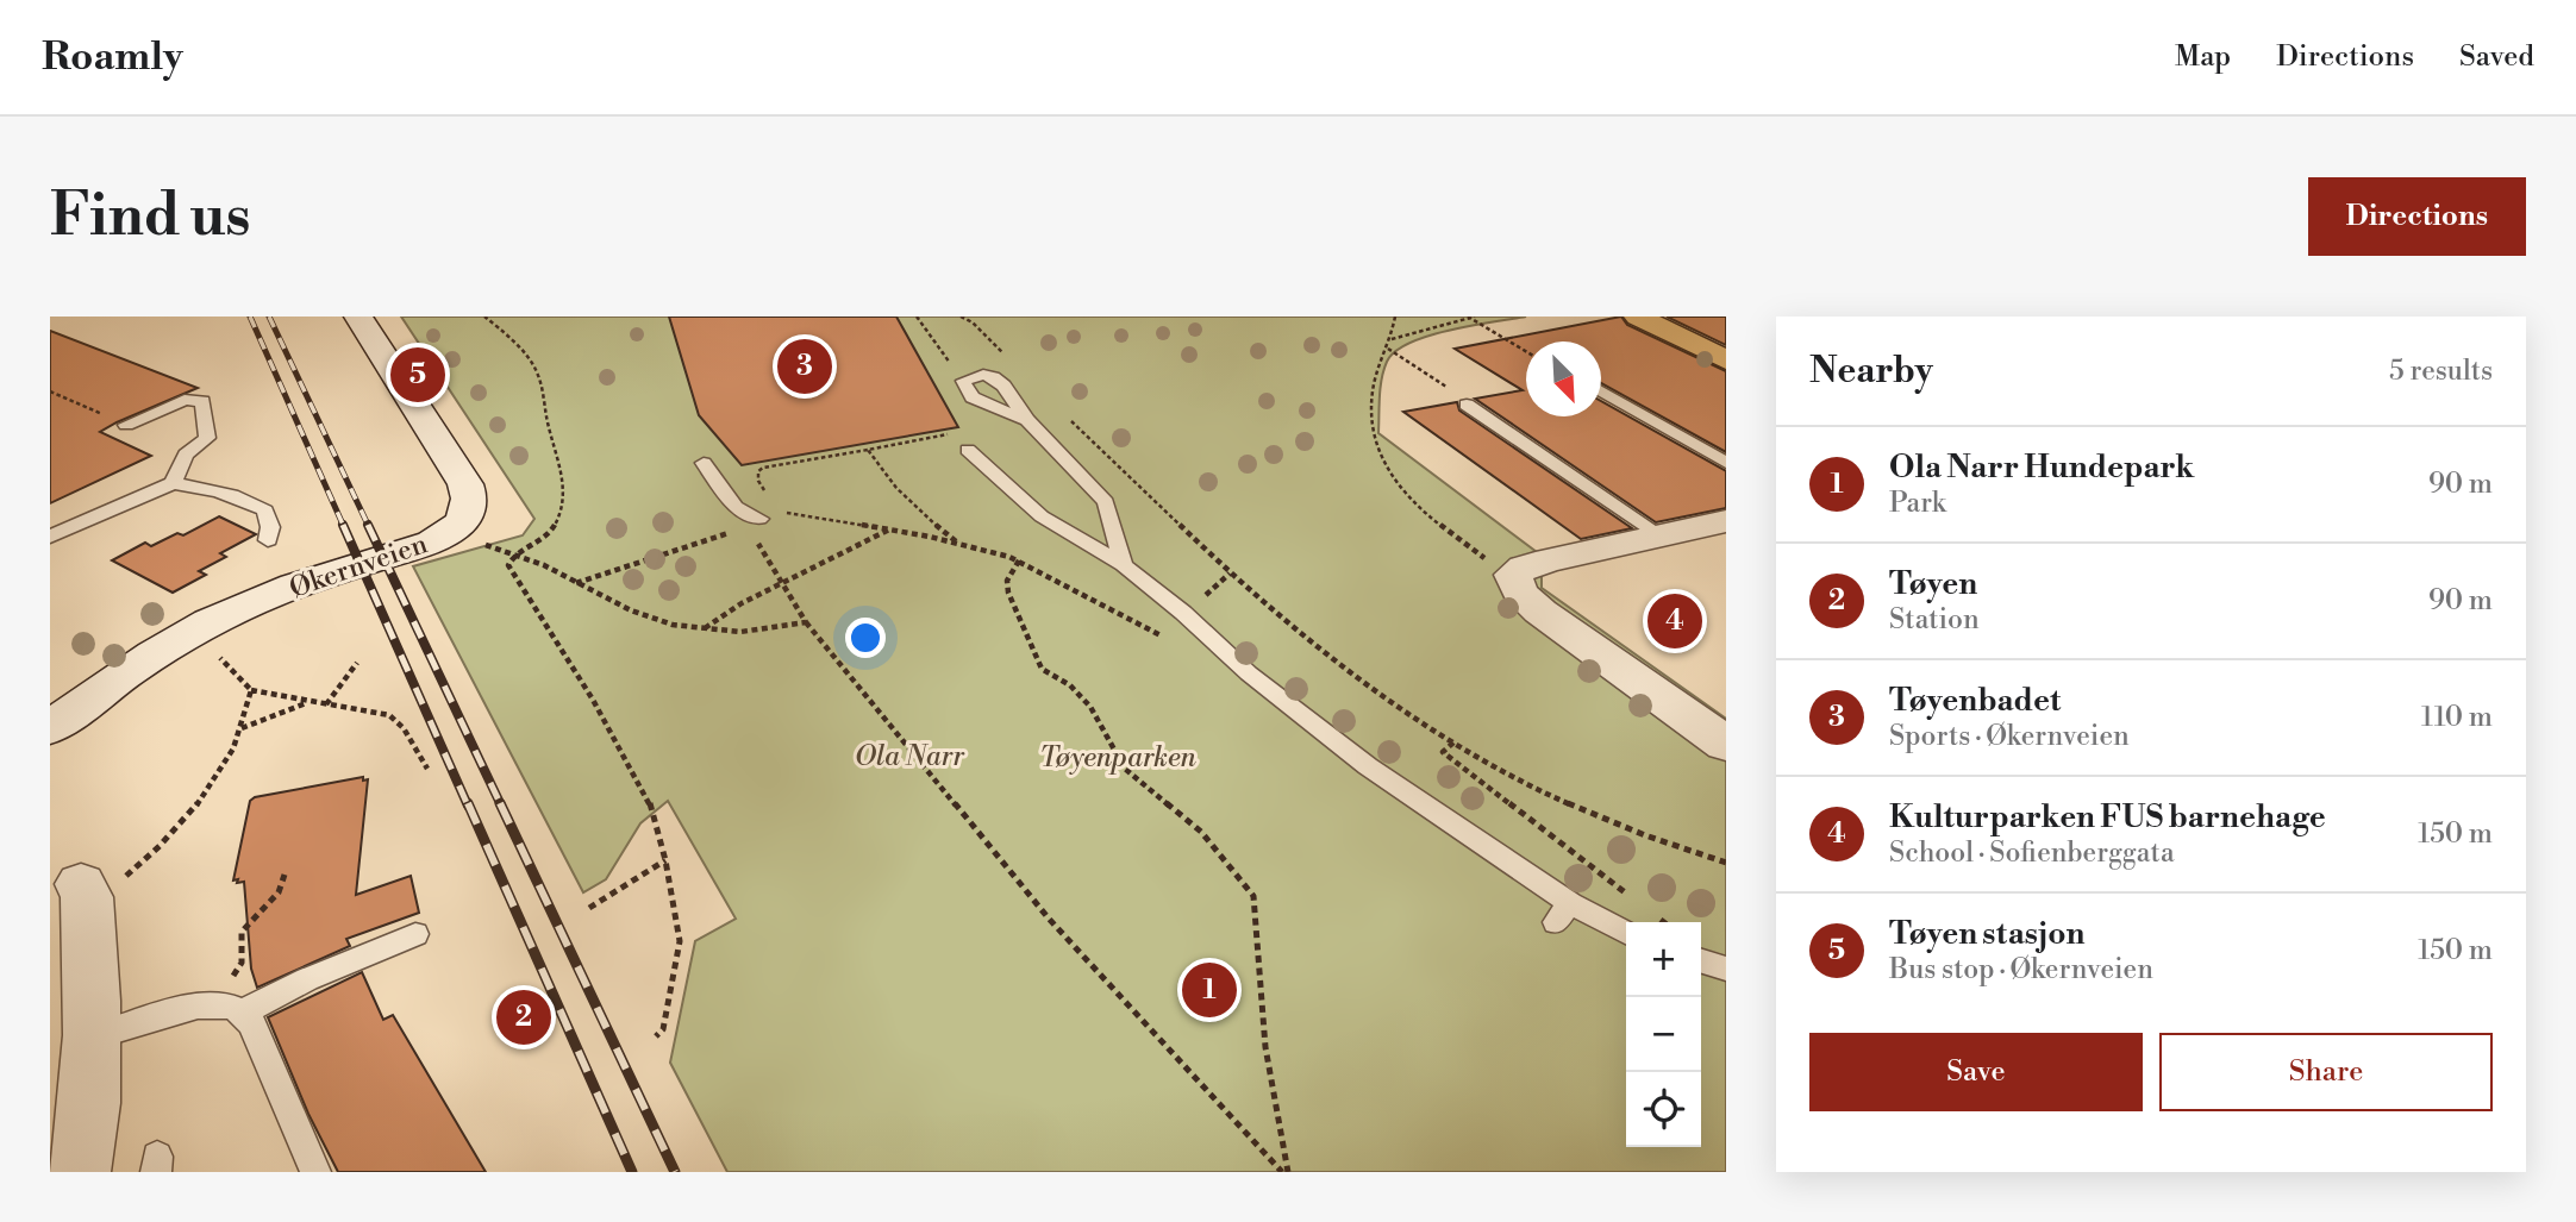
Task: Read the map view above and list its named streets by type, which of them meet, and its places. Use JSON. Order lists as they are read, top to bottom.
{
  "streets": {
    "main road": ["Økernveien"]
  },
  "parks": ["Ola Narr", "Tøyenparken"],
  "north": "bottom right",
  "page": {
    "header": "Roamly",
    "nav": ["Map", "Directions", "Saved"],
    "buttons": [
      "Directions",
      ["Save", "Share"]
    ],
    "title": "Find us",
    "heading": ["Nearby", "5 results"],
    "pins": [
      "3",
      "5",
      "4",
      "1",
      "2"
    ],
    "list": [
      {
        "mark": "1",
        "name": "Ola Narr Hundepark",
        "note": "Park",
        "value": "90 m"
      },
      {
        "mark": "2",
        "name": "Tøyen",
        "note": "Station",
        "value": "90 m"
      },
      {
        "mark": "3",
        "name": "Tøyenbadet",
        "note": "Sports · Økernveien",
        "value": "110 m"
      },
      {
        "mark": "4",
        "name": "Kulturparken FUS barnehage",
        "note": "School · Sofienberggata",
        "value": "150 m"
      },
      {
        "mark": "5",
        "name": "Tøyen stasjon",
        "note": "Bus stop · Økernveien",
        "value": "150 m"
      }
    ],
    "map_buttons": ["+", "−"]
  }
}
